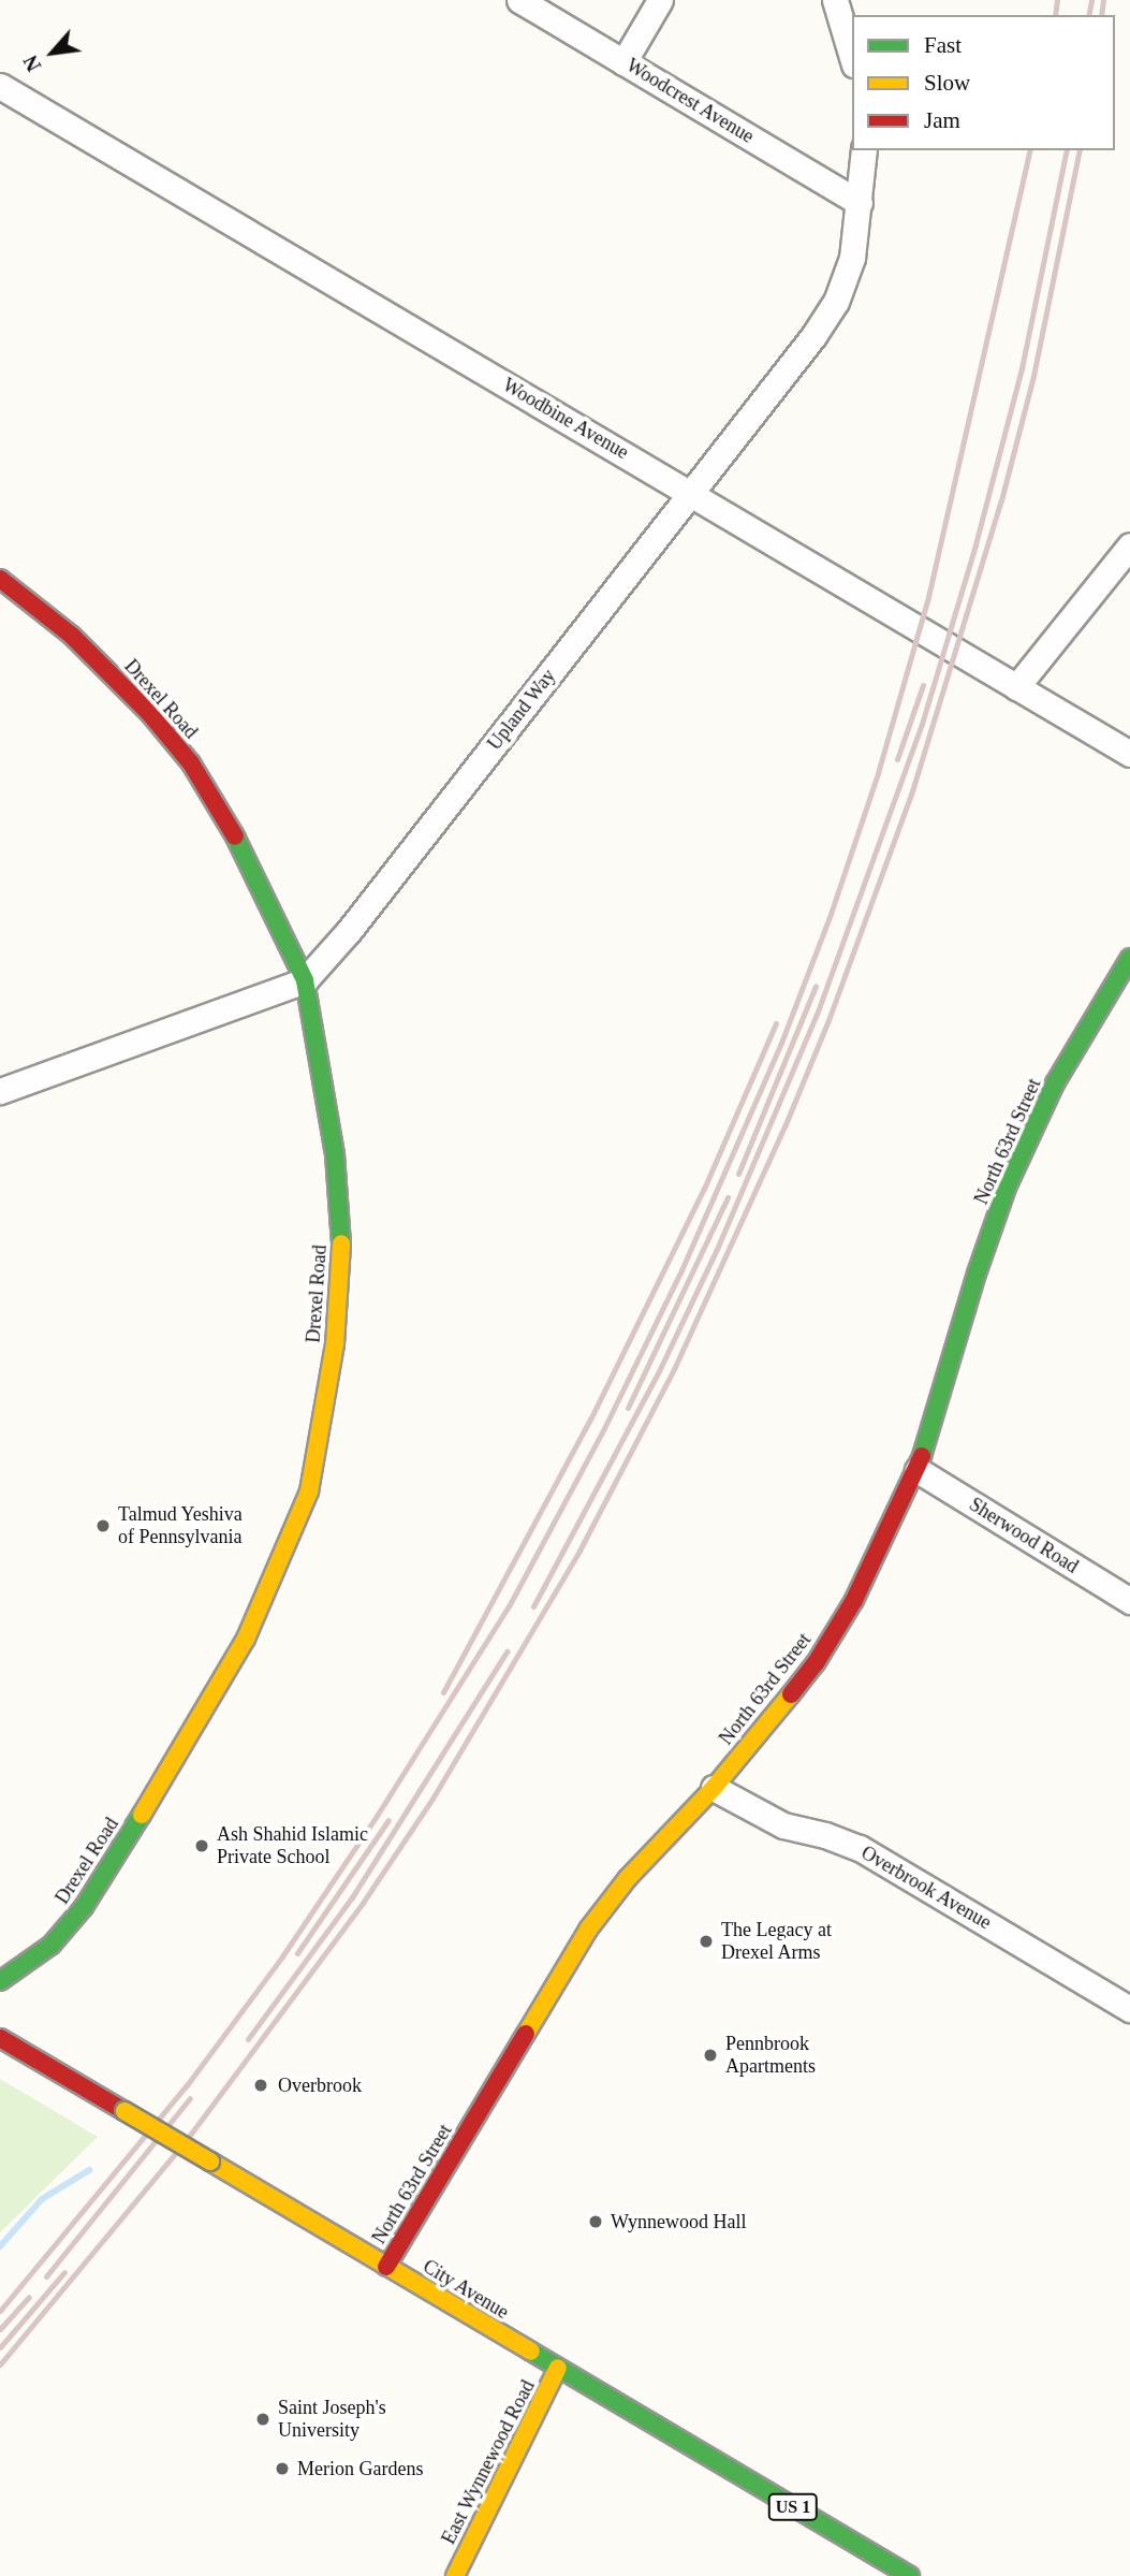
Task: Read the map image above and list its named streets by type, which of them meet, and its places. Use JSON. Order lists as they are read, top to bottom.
{
  "streets": {
    "main road": [
      "Drexel Road",
      "North 63rd Street",
      "City Avenue",
      "East Wynnewood Road",
      "US 1"
    ],
    "street": [
      "Woodcrest Avenue",
      "Woodbine Avenue",
      "Upland Way",
      "Sherwood Road",
      "Overbrook Avenue"
    ]
  },
  "crossings": [
    ["Woodcrest Avenue", "Upland Way"],
    ["Woodbine Avenue", "Upland Way"],
    ["Drexel Road", "Upland Way"],
    ["North 63rd Street", "Sherwood Road"],
    ["North 63rd Street", "Overbrook Avenue"],
    ["North 63rd Street", "City Avenue"],
    ["City Avenue", "East Wynnewood Road"]
  ],
  "places": [
    "Talmud Yeshiva of Pennsylvania",
    "Ash Shahid Islamic Private School",
    "The Legacy at Drexel Arms",
    "Pennbrook Apartments",
    "Overbrook",
    "Wynnewood Hall",
    "Saint Joseph's University",
    "Merion Gardens"
  ],
  "legend": ["Fast", "Slow", "Jam"],
  "north": "bottom left"
}
